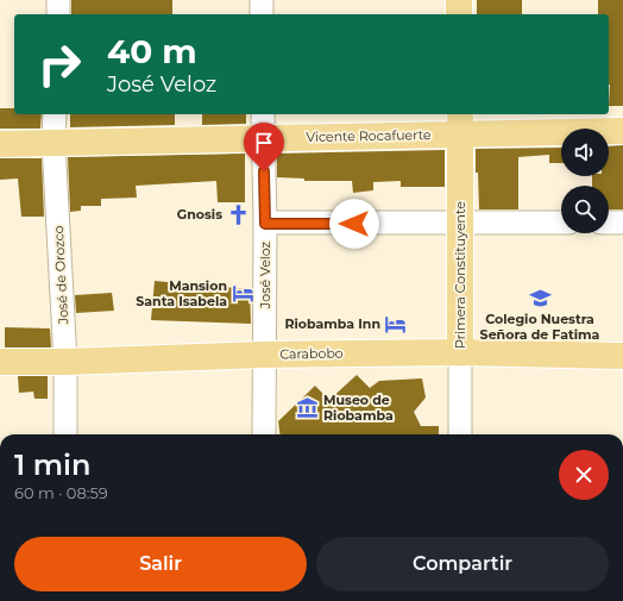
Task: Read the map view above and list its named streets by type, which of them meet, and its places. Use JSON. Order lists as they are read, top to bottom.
{
  "streets": {
    "main road": ["Vicente Rocafuerte", "Primera Constituyente", "Carabobo"],
    "street": ["José de Orozco", "José Veloz"]
  },
  "crossings": [
    ["Vicente Rocafuerte", "José de Orozco"],
    ["Vicente Rocafuerte", "José Veloz"],
    ["Vicente Rocafuerte", "Primera Constituyente"],
    ["José de Orozco", "Carabobo"],
    ["José Veloz", "Carabobo"],
    ["Primera Constituyente", "Carabobo"]
  ],
  "places": {
    "church": ["Gnosis"],
    "hotel": ["Mansion Santa Isabela", "Riobamba Inn"],
    "school or university": ["Colegio Nuestra Señora de Fatima"],
    "museum": ["Museo de Riobamba"]
  },
  "page": {
    "turn": ["40 m", "José Veloz"],
    "heading": ["1 min", "60 m · 08:59"],
    "buttons": ["Salir", "Compartir"]
  }
}
